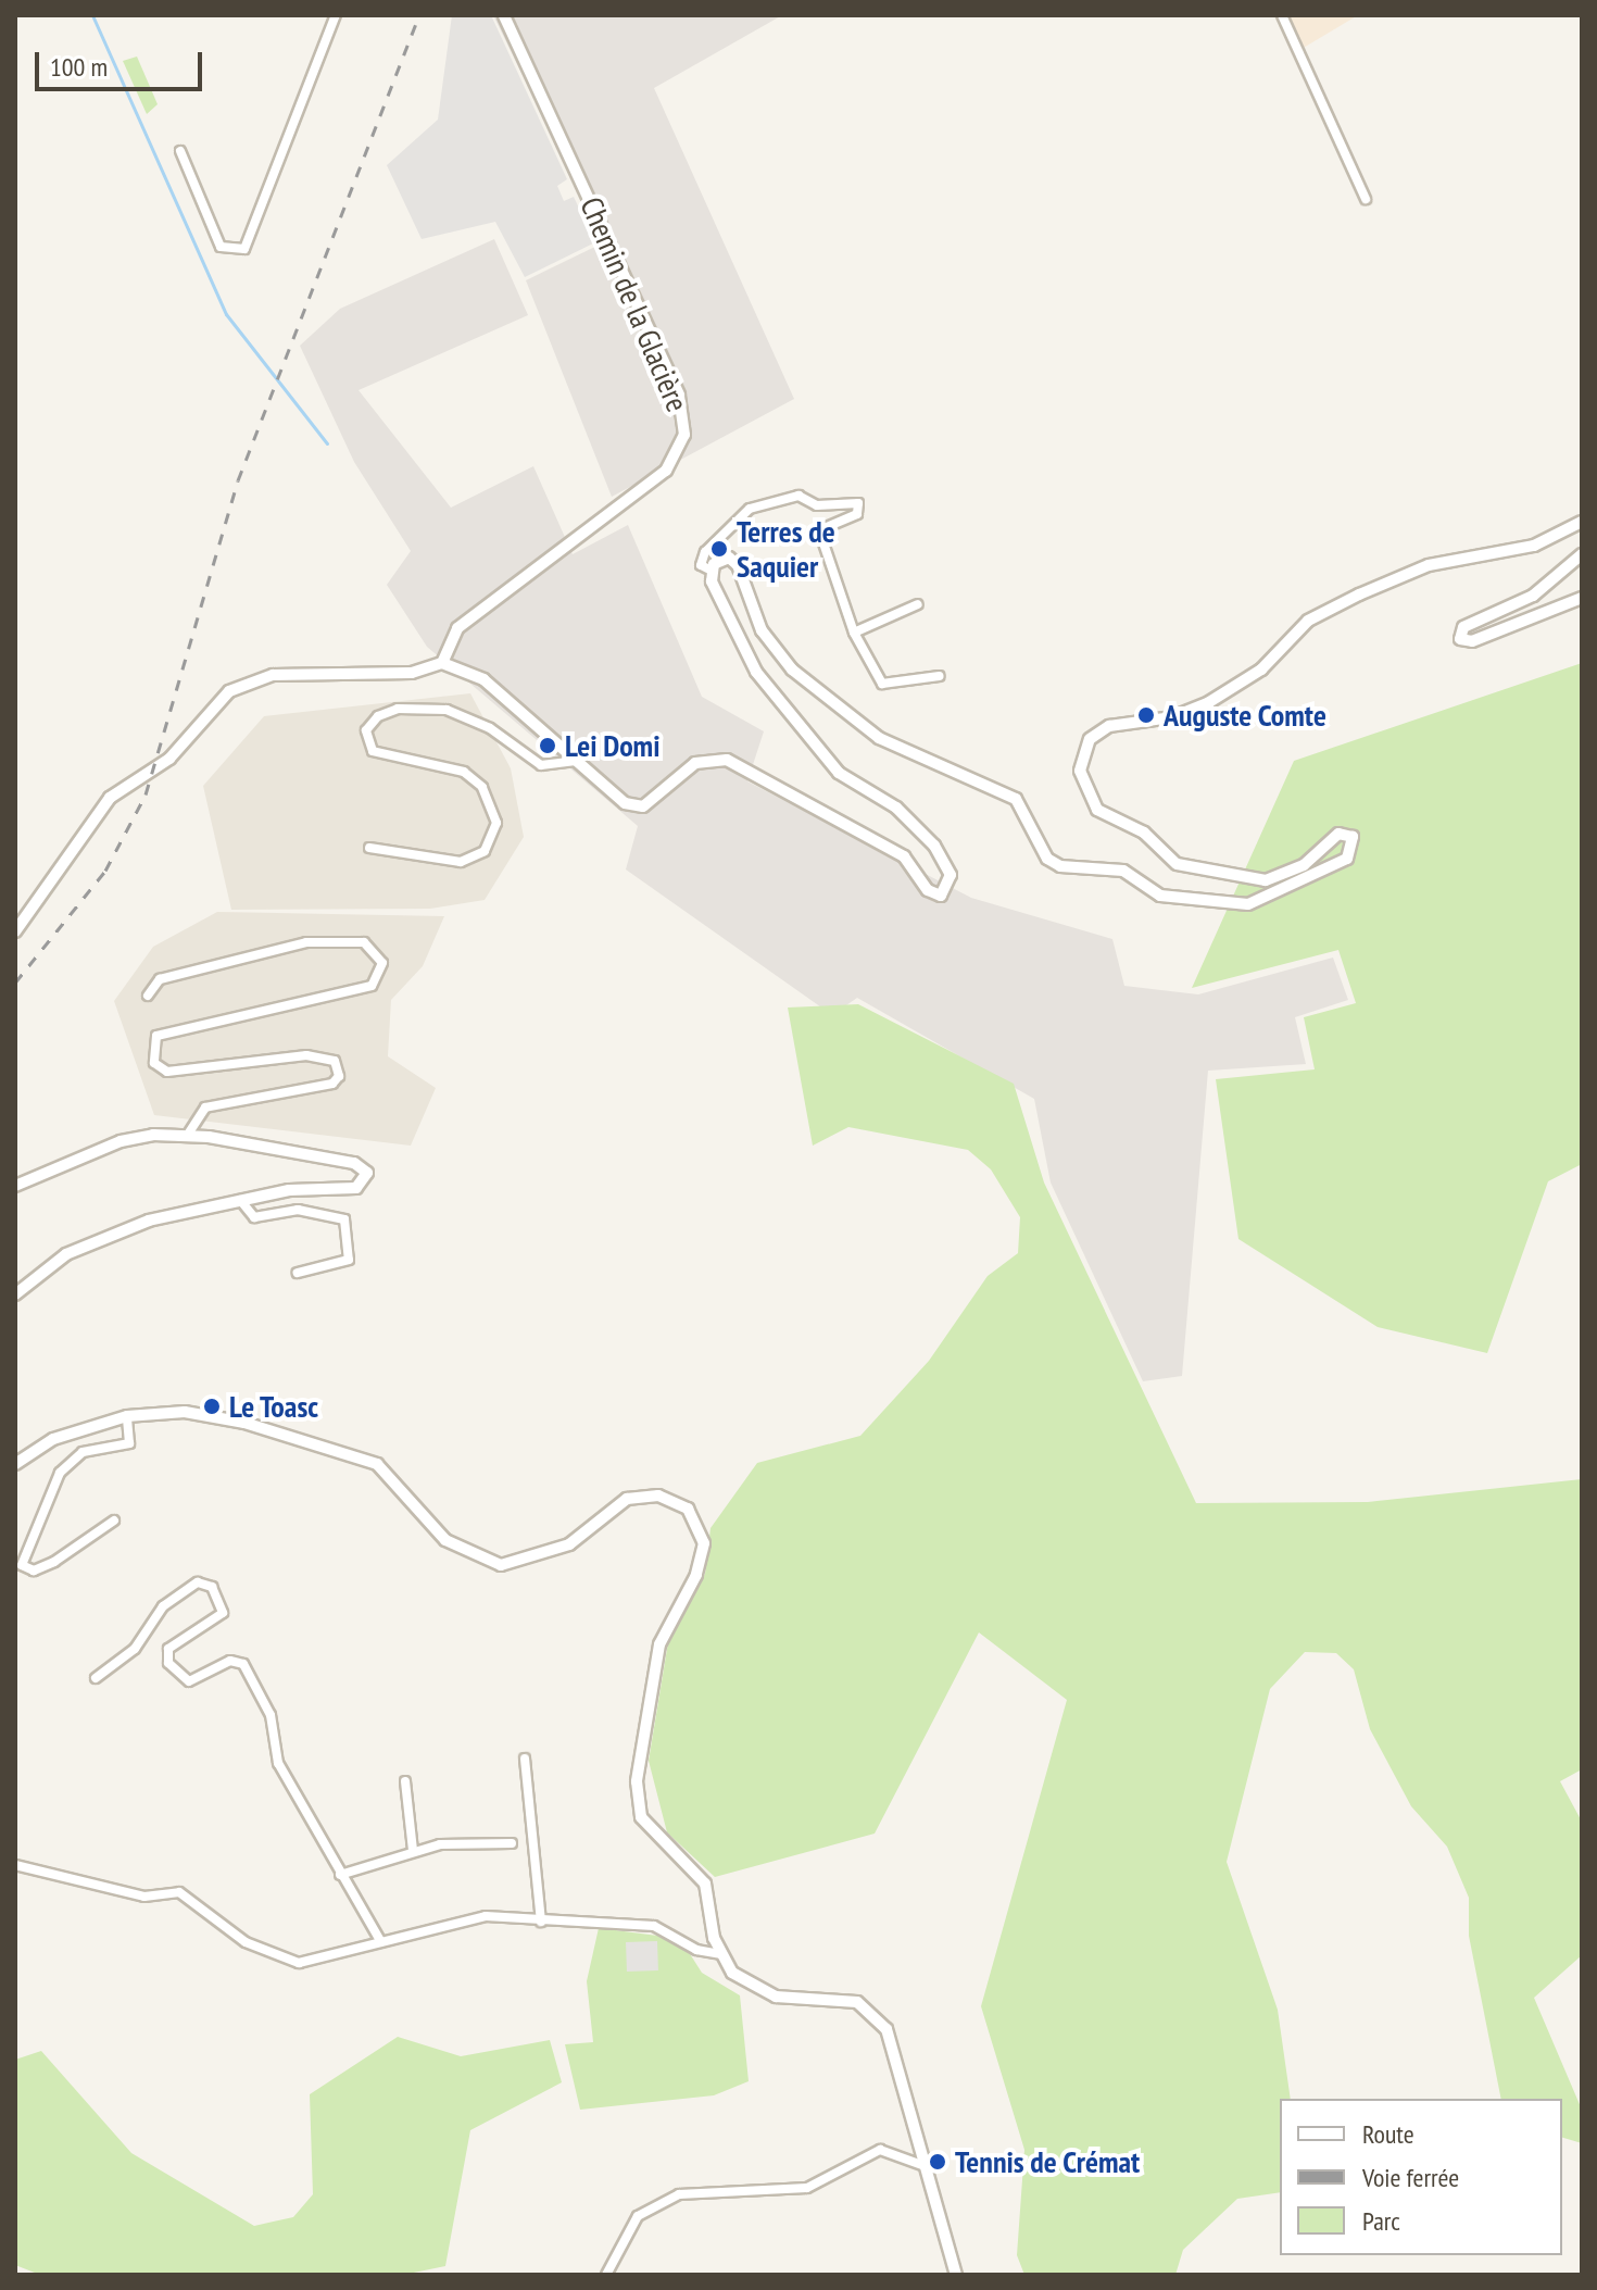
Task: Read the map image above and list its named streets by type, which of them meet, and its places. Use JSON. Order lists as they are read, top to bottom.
{
  "streets": {
    "street": ["Chemin de la Glacière"]
  },
  "places": [
    "Terres de Saquier",
    "Auguste Comte",
    "Lei Domi",
    "Le Toasc",
    "Tennis de Crémat"
  ],
  "legend": ["Route", "Voie ferrée", "Parc"],
  "scale_bar": "100 m"
}
